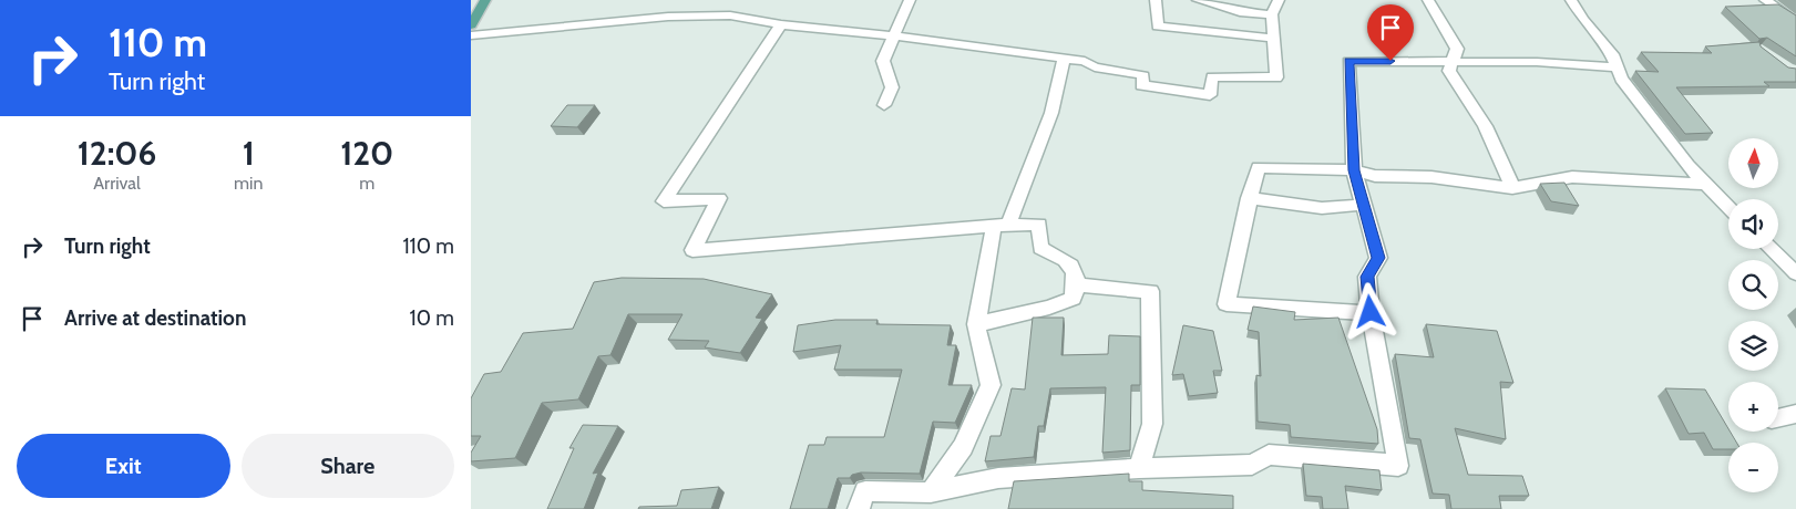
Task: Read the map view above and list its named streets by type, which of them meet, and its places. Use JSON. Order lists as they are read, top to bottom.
{
  "north": "top",
  "page": {
    "turn": ["110 m", "Turn right"],
    "eta": [
      "12:06",
      "Arrival",
      "1",
      "min",
      "120",
      "m"
    ],
    "map_buttons": ["+", "−"],
    "list": [
      {
        "name": "Turn right",
        "value": "110 m"
      },
      {
        "name": "Arrive at destination",
        "value": "10 m"
      }
    ],
    "buttons": ["Exit", "Share"]
  }
}
